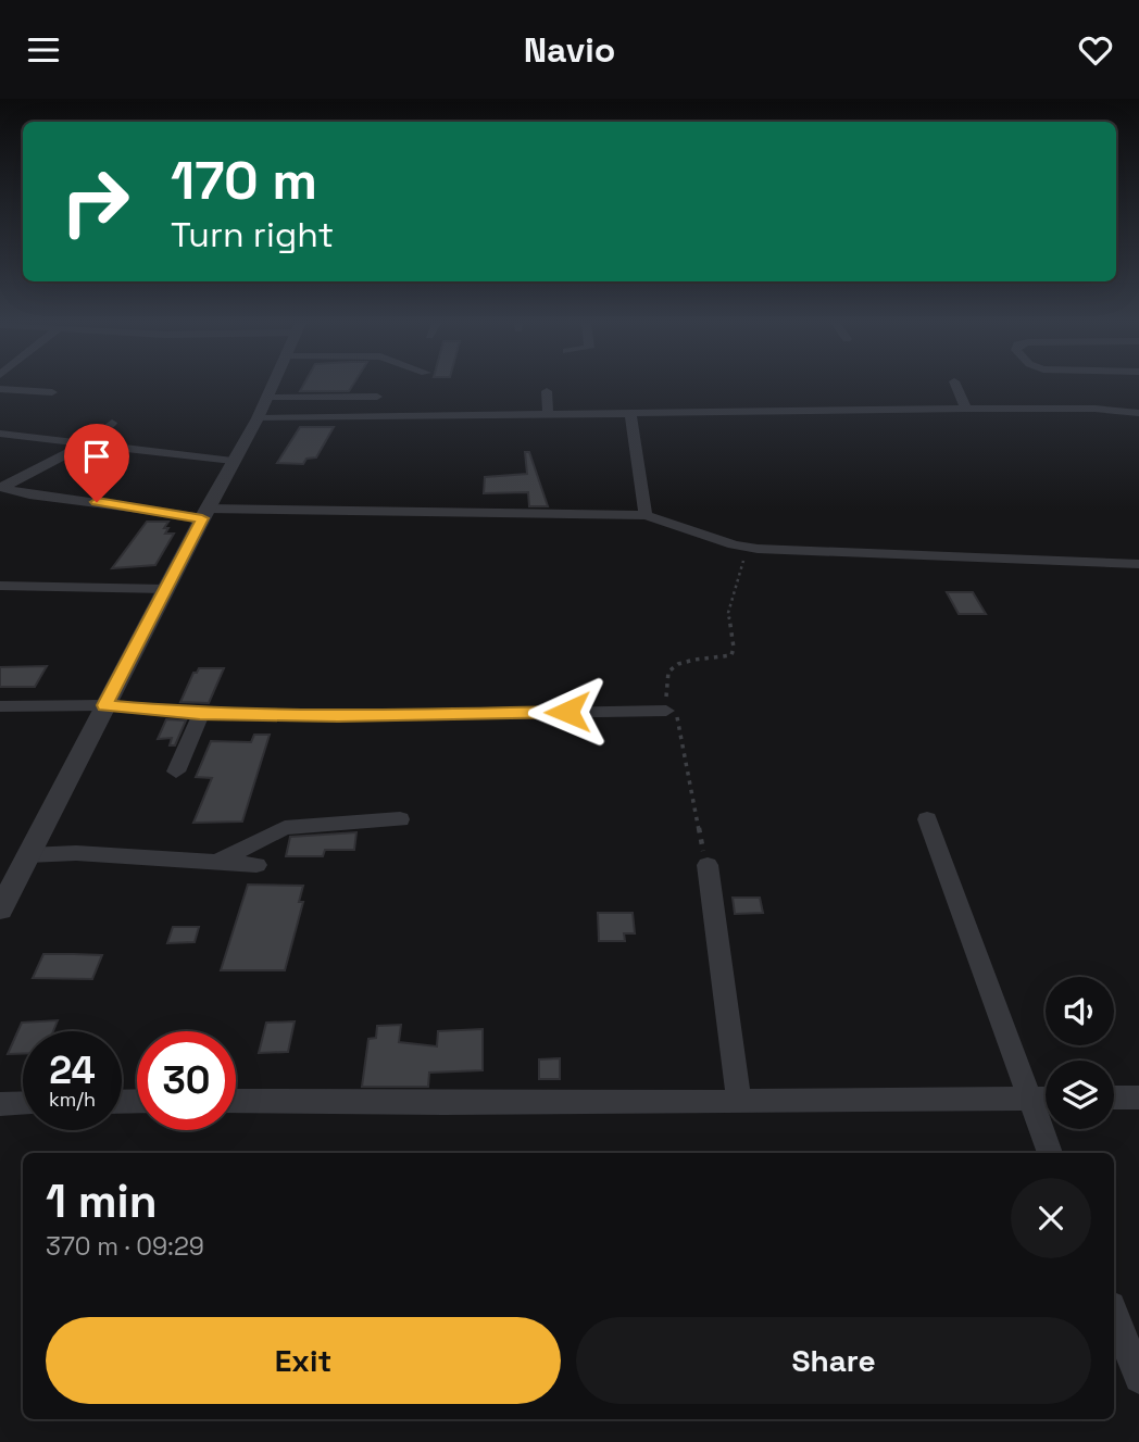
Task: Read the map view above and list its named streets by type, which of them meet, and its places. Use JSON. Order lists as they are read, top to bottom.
{
  "page": {
    "header": "Navio",
    "turn": ["170 m", "Turn right"],
    "speed": "24 km/h",
    "limit": "30",
    "heading": ["1 min", "370 m · 09:29"],
    "buttons": ["Exit", "Share"]
  }
}
